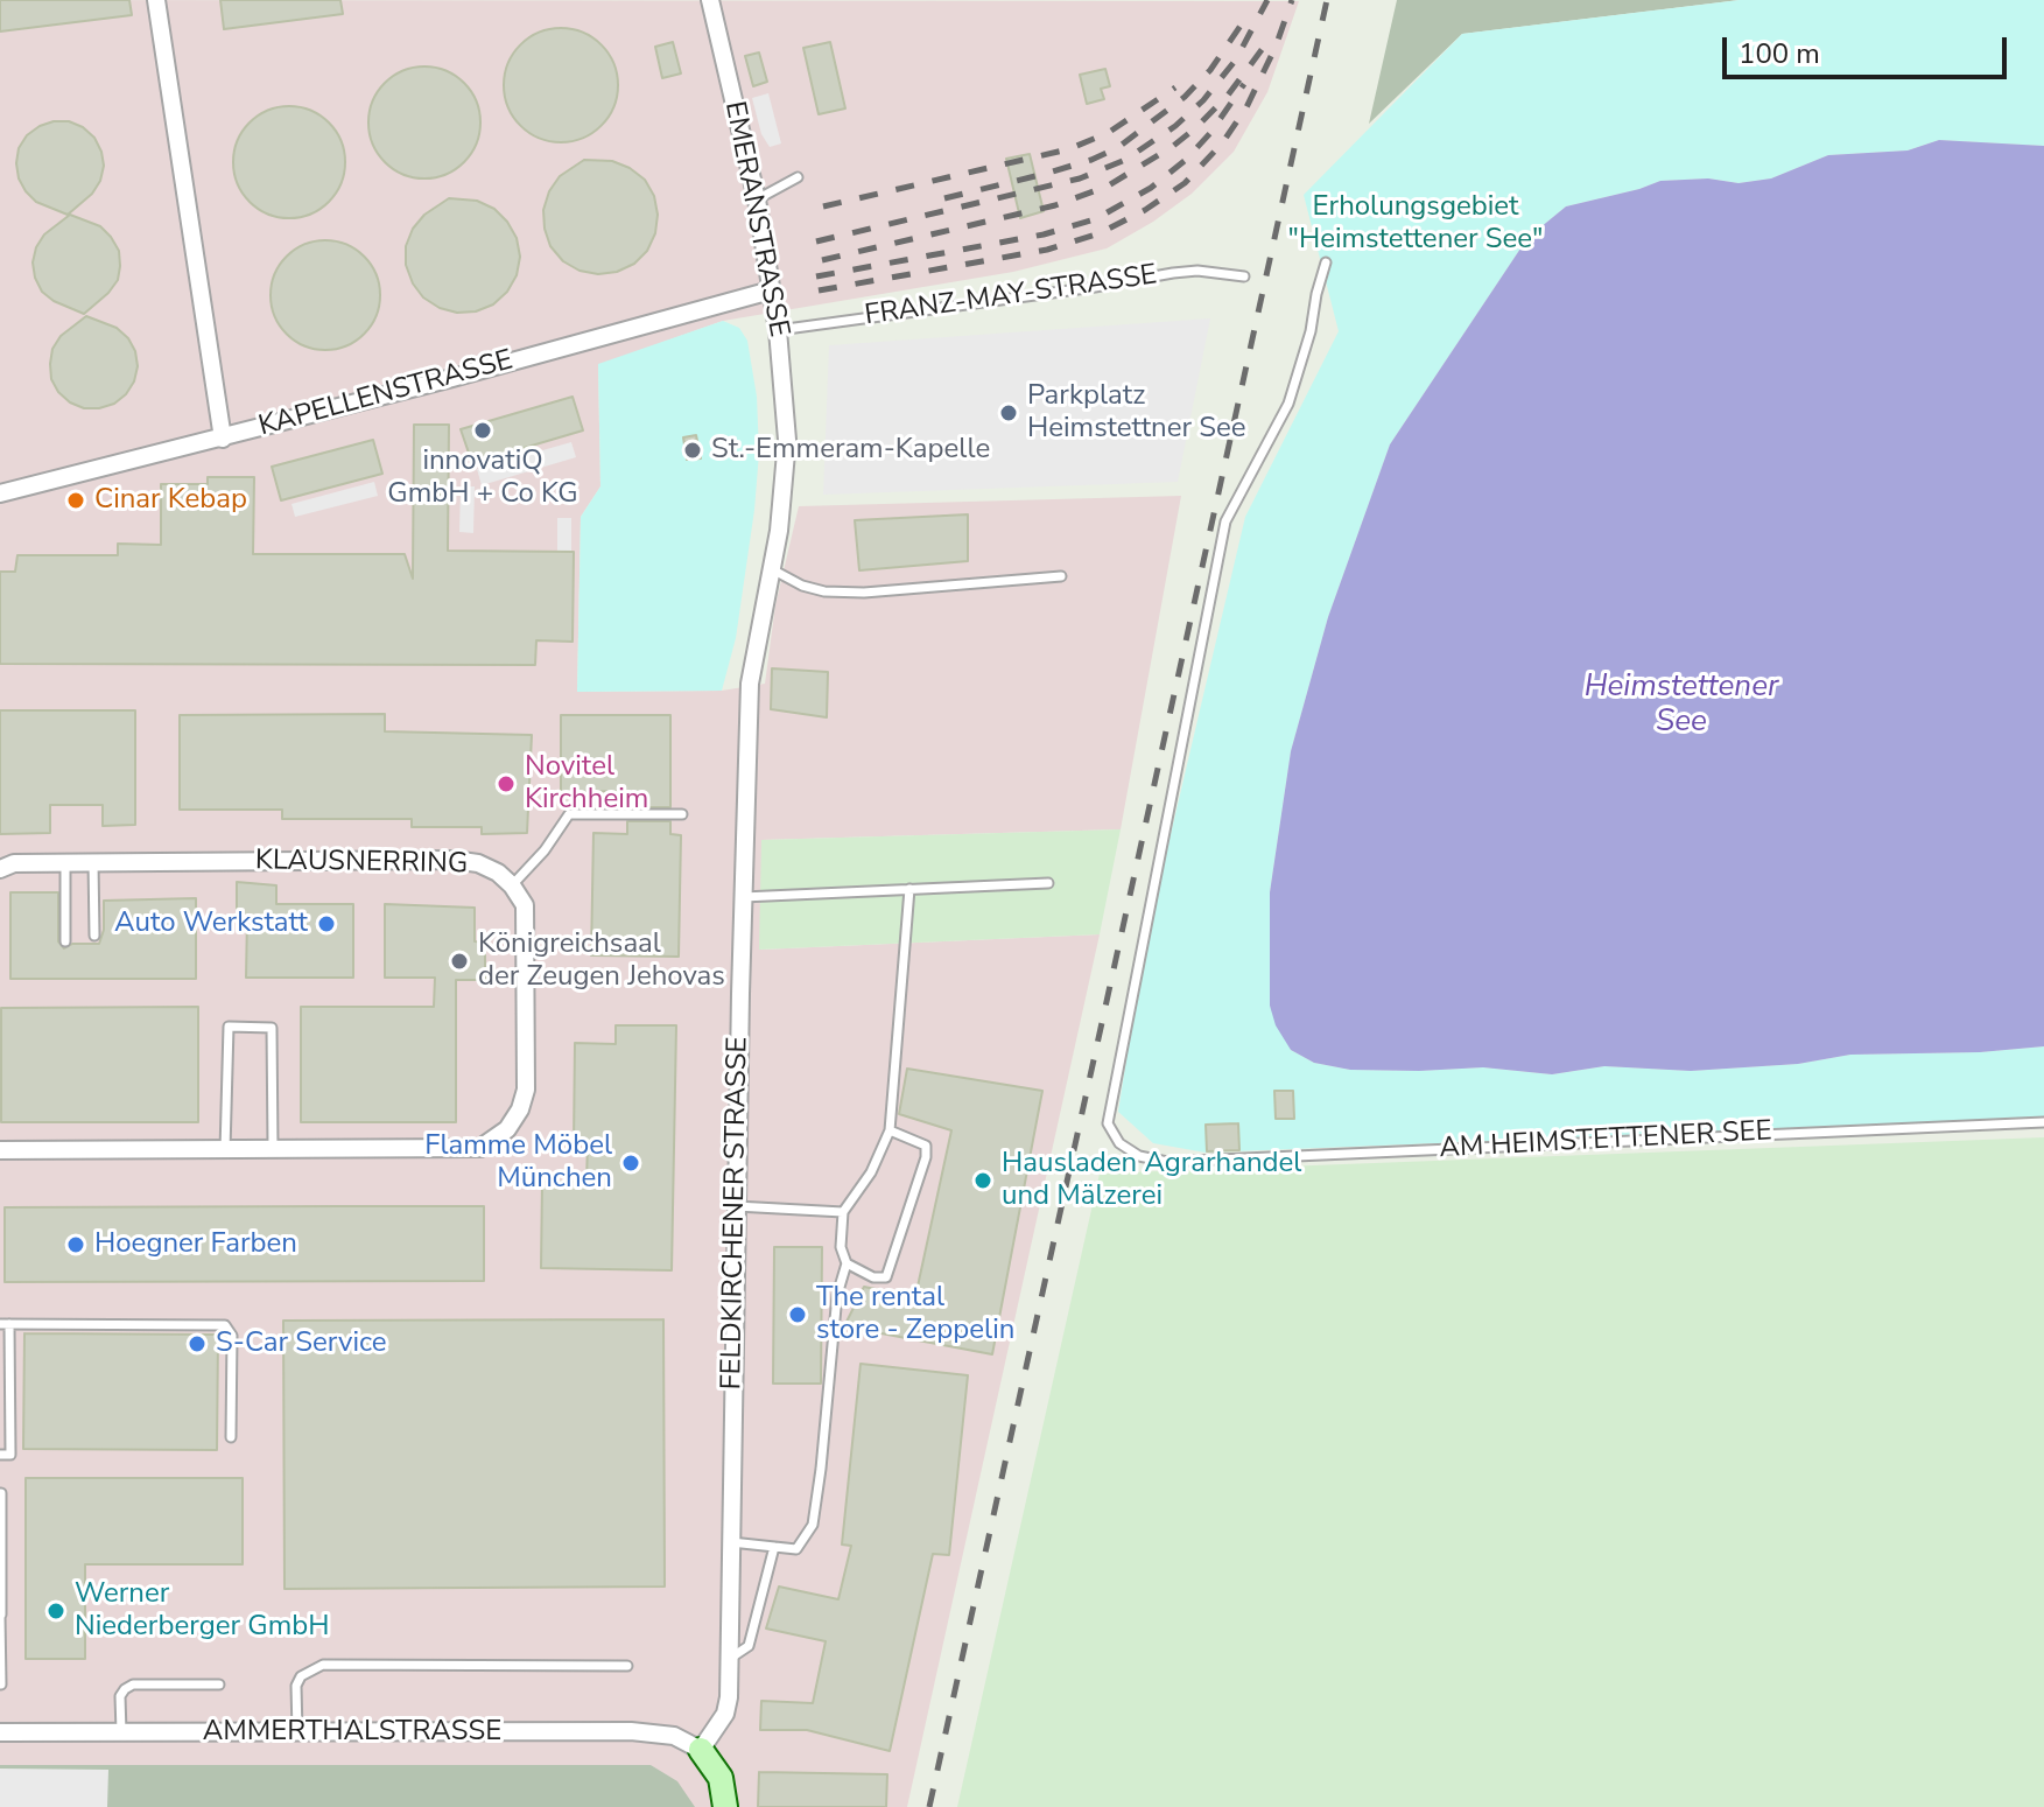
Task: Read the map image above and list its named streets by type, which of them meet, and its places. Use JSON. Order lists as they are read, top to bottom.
{
  "streets": {
    "street": [
      "EMERANSTRASSE",
      "KAPELLENSTRASSE",
      "KLAUSNERRING",
      "FELDKIRCHENER STRASSE",
      "AMMERTHALSTRASSE"
    ],
    "lane": ["FRANZ-MAY-STRASSE", "AM HEIMSTETTENER SEE"]
  },
  "crossings": [
    ["EMERANSTRASSE", "FRANZ-MAY-STRASSE"],
    ["EMERANSTRASSE", "KAPELLENSTRASSE"],
    ["EMERANSTRASSE", "FELDKIRCHENER STRASSE"],
    ["FELDKIRCHENER STRASSE", "AMMERTHALSTRASSE"]
  ],
  "water": ["Heimstettener See"],
  "parks": ["Erholungsgebiet \"Heimstettener See\""],
  "places": [
    "Parkplatz Heimstettner See",
    "innovatiQ GmbH + Co KG",
    "St.-Emmeram-Kapelle",
    "Cinar Kebap",
    "Novitel Kirchheim",
    "Auto Werkstatt",
    "Königreichsaal der Zeugen Jehovas",
    "Flamme Möbel München",
    "Hausladen Agrarhandel und Mälzerei",
    "Hoegner Farben",
    "The rental store - Zeppelin",
    "S-Car Service",
    "Werner Niederberger GmbH"
  ],
  "scale_bar": "100 m"
}
